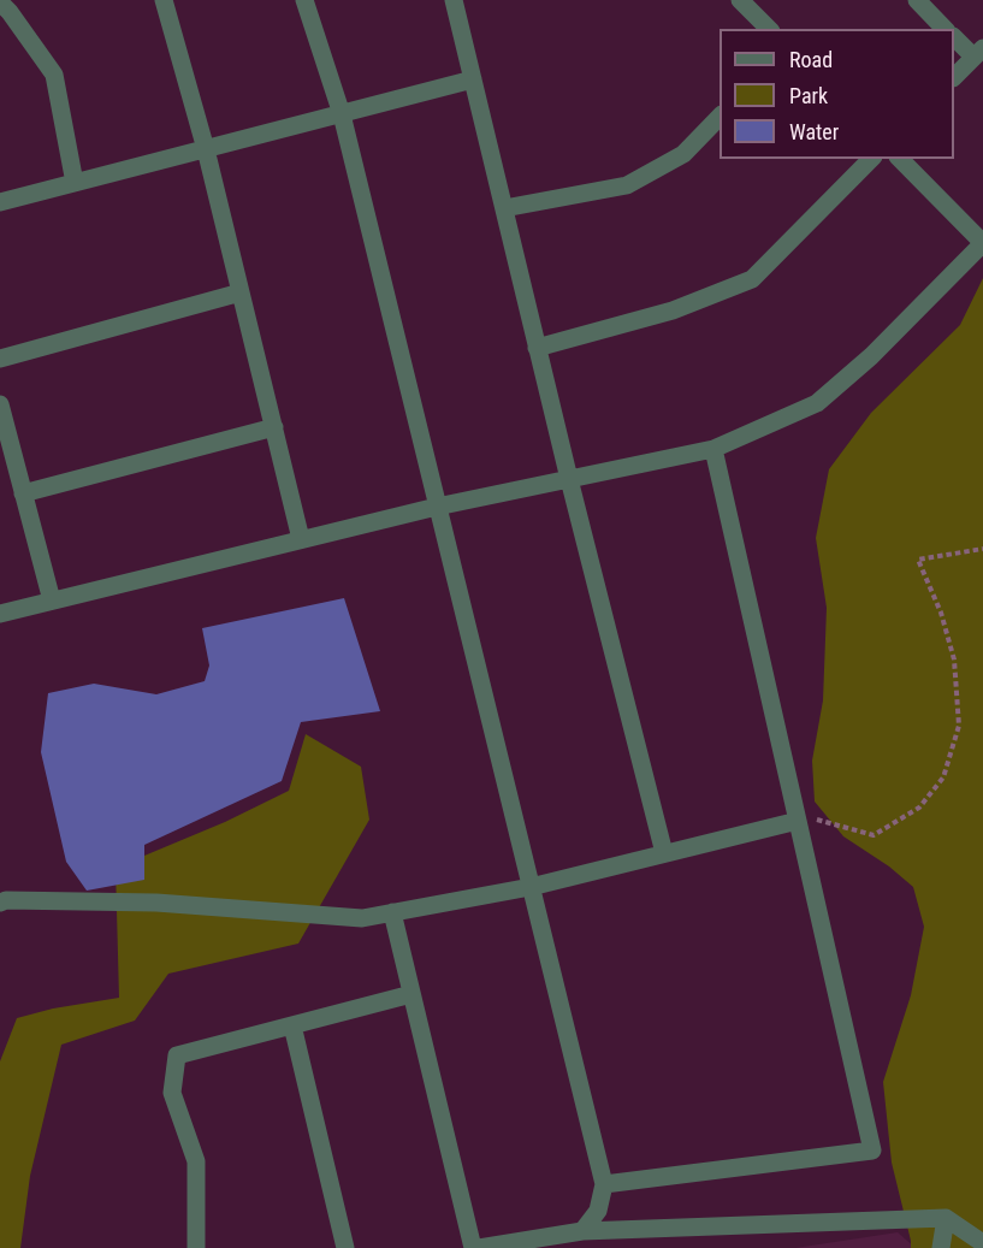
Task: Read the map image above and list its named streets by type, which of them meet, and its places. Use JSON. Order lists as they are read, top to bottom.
{
  "legend": ["Road", "Park", "Water"]
}
